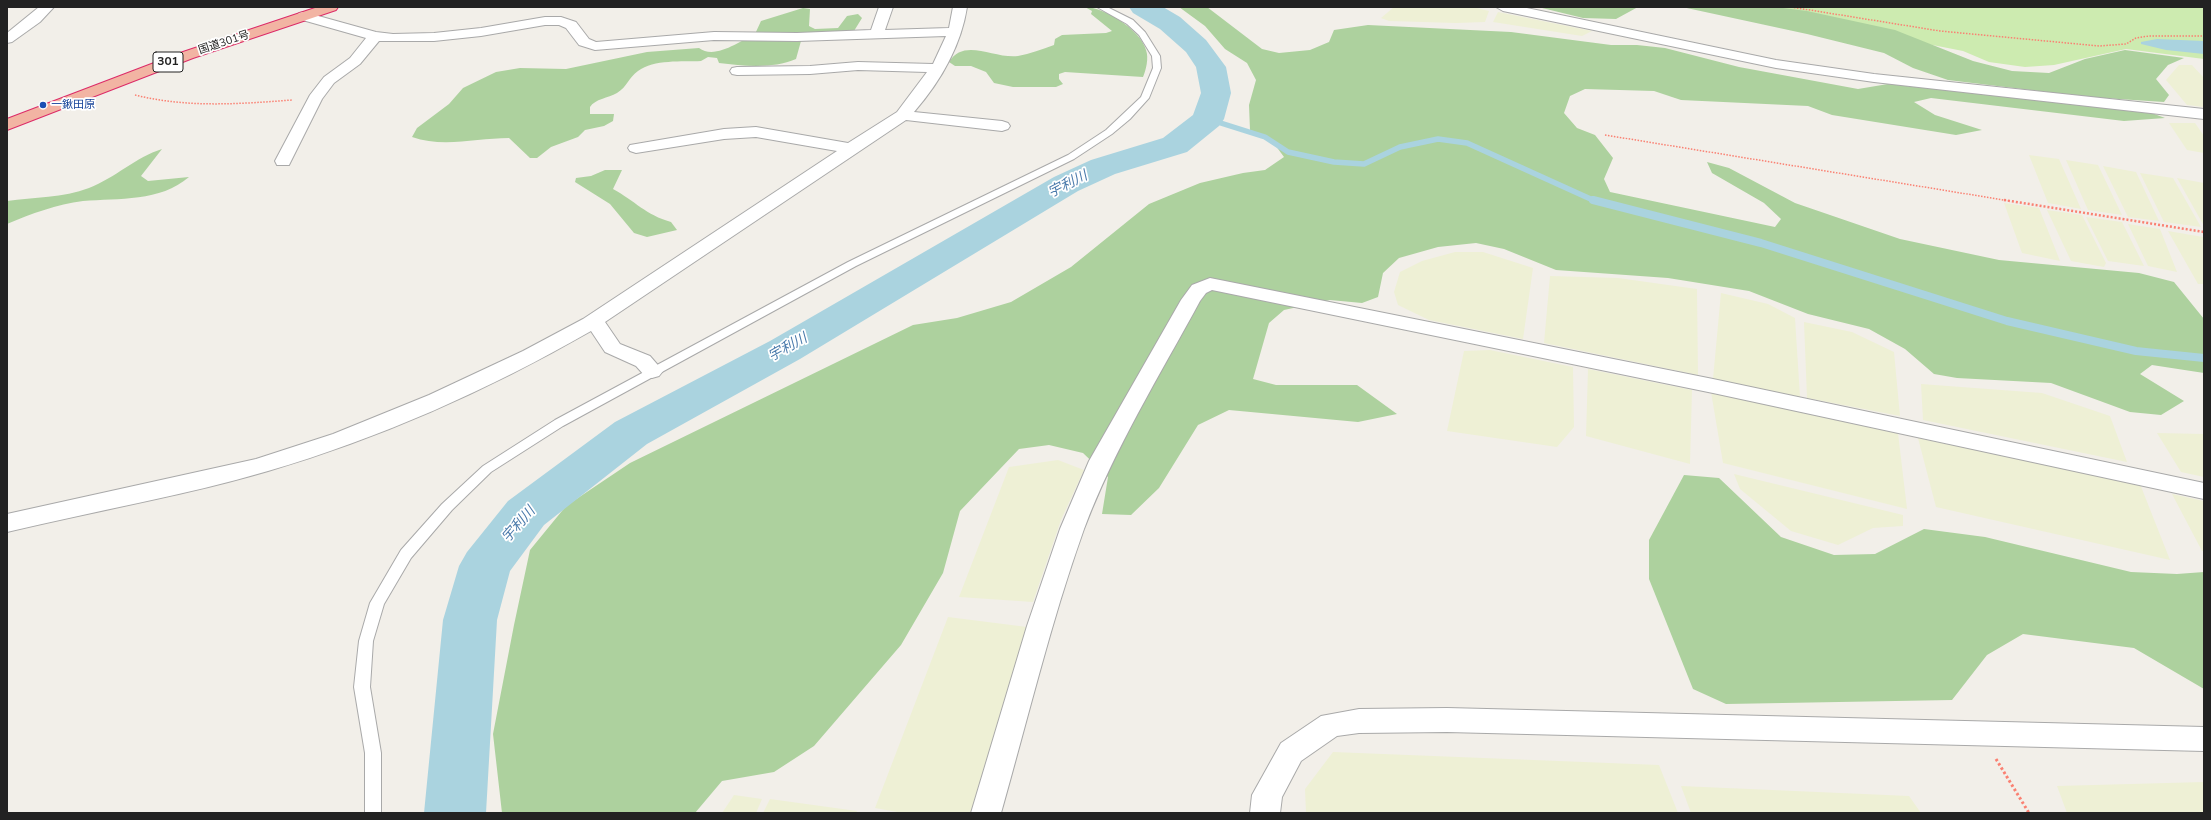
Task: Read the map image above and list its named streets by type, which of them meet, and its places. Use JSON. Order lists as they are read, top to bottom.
{
  "streets": {
    "highway": ["国道301号", "301"]
  },
  "water": ["宇利川"],
  "places": ["一鍬田原"]
}
